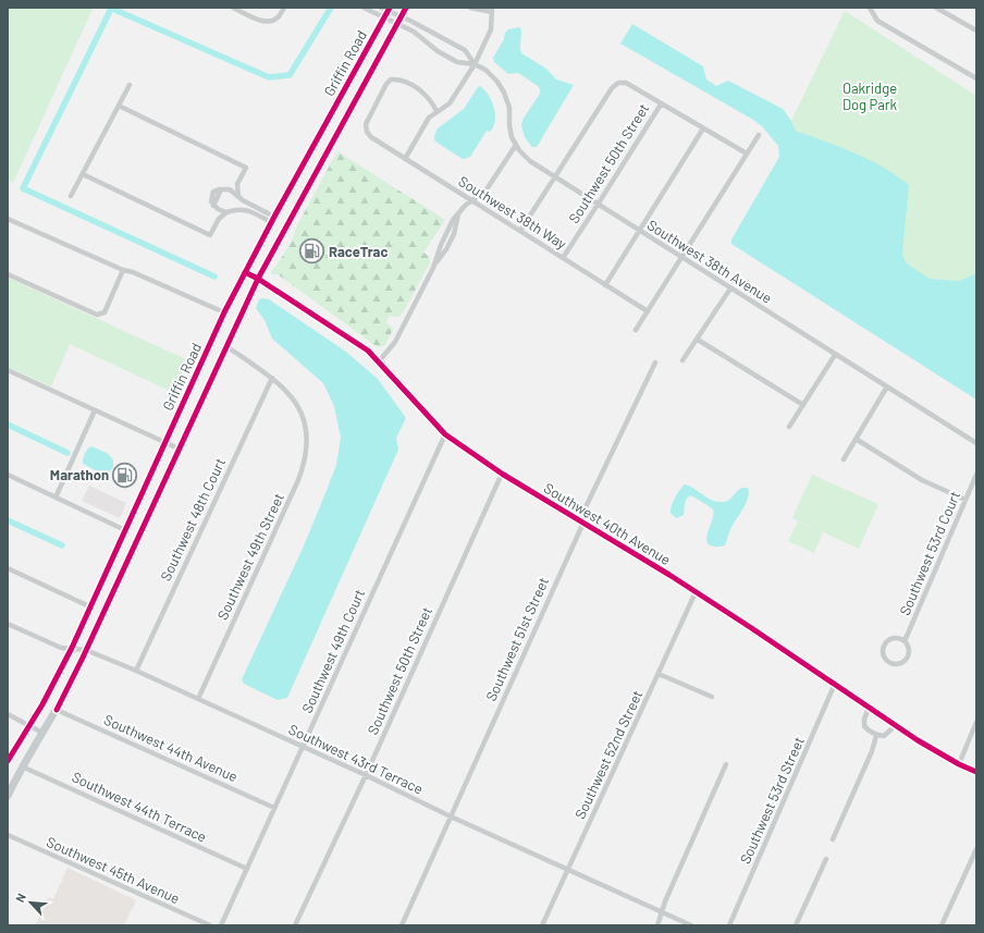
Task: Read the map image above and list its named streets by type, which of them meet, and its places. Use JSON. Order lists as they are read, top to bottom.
{
  "streets": {
    "main road": ["Griffin Road"],
    "street": [
      "Southwest 50th Street",
      "Southwest 38th Way",
      "Southwest 38th Avenue",
      "Southwest 48th Court",
      "Southwest 40th Avenue",
      "Southwest 53rd Court",
      "Southwest 49th Street",
      "Southwest 51st Street",
      "Southwest 49th Court",
      "Southwest 44th Avenue",
      "Southwest 52nd Street",
      "Southwest 43rd Terrace",
      "Southwest 53rd Street",
      "Southwest 44th Terrace",
      "Southwest 45th Avenue"
    ]
  },
  "crossings": [
    ["Griffin Road", "Southwest 38th Avenue"],
    ["Griffin Road", "Southwest 40th Avenue"],
    ["Griffin Road", "Southwest 44th Avenue"],
    ["Griffin Road", "Southwest 43rd Terrace"],
    ["Griffin Road", "Southwest 44th Terrace"],
    ["Southwest 50th Street", "Southwest 38th Way"],
    ["Southwest 50th Street", "Southwest 38th Avenue"],
    ["Southwest 50th Street", "Southwest 40th Avenue"],
    ["Southwest 50th Street", "Southwest 43rd Terrace"],
    ["Southwest 48th Court", "Southwest 49th Street"],
    ["Southwest 48th Court", "Southwest 43rd Terrace"],
    ["Southwest 40th Avenue", "Southwest 51st Street"],
    ["Southwest 40th Avenue", "Southwest 49th Court"],
    ["Southwest 40th Avenue", "Southwest 52nd Street"],
    ["Southwest 40th Avenue", "Southwest 53rd Street"],
    ["Southwest 49th Street", "Southwest 43rd Terrace"],
    ["Southwest 51st Street", "Southwest 43rd Terrace"],
    ["Southwest 49th Court", "Southwest 44th Avenue"],
    ["Southwest 49th Court", "Southwest 43rd Terrace"],
    ["Southwest 49th Court", "Southwest 44th Terrace"],
    ["Southwest 52nd Street", "Southwest 43rd Terrace"]
  ],
  "parks": ["Oakridge Dog Park"],
  "places": {
    "fuel station": ["RaceTrac", "Marathon"]
  },
  "north": "top left"
}
